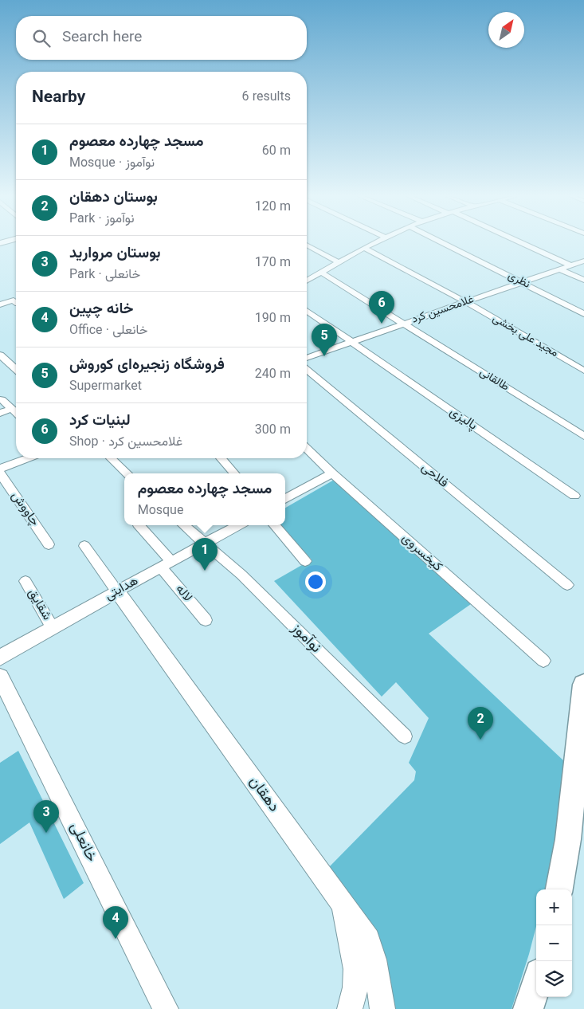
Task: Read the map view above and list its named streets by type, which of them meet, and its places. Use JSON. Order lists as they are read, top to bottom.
{
  "streets": {
    "main road": ["هدایتی", "دهقان", "خانعلی"],
    "street": [
      "نظری",
      "غلامحسین کرد",
      "مجید علی بخشی",
      "طالقانی",
      "پالیزی",
      "فلاحی",
      "چاووش",
      "کیخسروی",
      "لاله",
      "شقایق",
      "نوآموز"
    ]
  },
  "crossings": [
    ["نظری", "غلامحسین کرد"],
    ["غلامحسین کرد", "مجید علی بخشی"],
    ["غلامحسین کرد", "طالقانی"],
    ["غلامحسین کرد", "پالیزی"],
    ["هدایتی", "لاله"],
    ["هدایتی", "شقایق"],
    ["هدایتی", "نوآموز"],
    ["هدایتی", "دهقان"]
  ],
  "north": "top right",
  "page": {
    "search": "Search here",
    "heading": ["Nearby", "6 results"],
    "list": [
      {
        "mark": "1",
        "name": "مسجد چهارده معصوم",
        "note": "Mosque · نوآموز",
        "value": "60 m"
      },
      {
        "mark": "2",
        "name": "بوستان دهقان",
        "note": "Park · نوآموز",
        "value": "120 m"
      },
      {
        "mark": "3",
        "name": "بوستان مروارید",
        "note": "Park · خانعلی",
        "value": "170 m"
      },
      {
        "mark": "4",
        "name": "خانه چپین",
        "note": "Office · خانعلی",
        "value": "190 m"
      },
      {
        "mark": "5",
        "name": "فروشگاه زنجیره‌ای کوروش",
        "note": "Supermarket",
        "value": "240 m"
      },
      {
        "mark": "6",
        "name": "لبنیات کرد",
        "note": "Shop · غلامحسین کرد",
        "value": "300 m"
      }
    ],
    "pins": [
      "6",
      "5",
      "1",
      "2",
      "3",
      "4"
    ],
    "popup": ["مسجد چهارده معصوم", "Mosque"],
    "map_buttons": ["+", "−"]
  }
}
